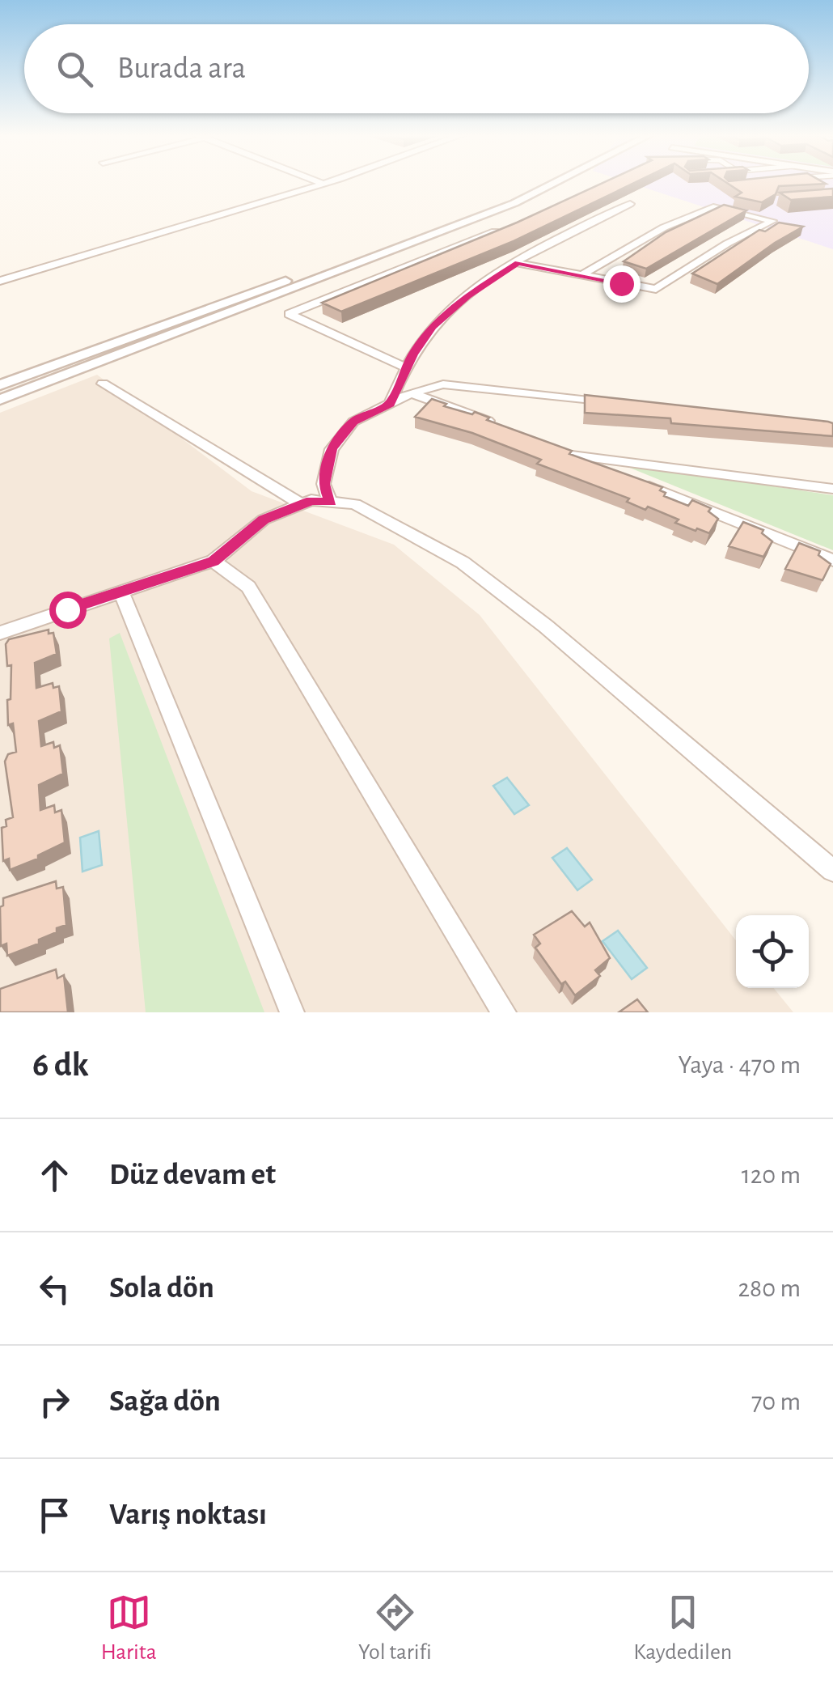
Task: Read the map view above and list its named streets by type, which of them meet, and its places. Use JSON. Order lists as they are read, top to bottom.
{
  "page": {
    "search": "Burada ara",
    "heading": ["6 dk", "Yaya · 470 m"],
    "list": [
      ["Düz devam et", "120 m"],
      ["Sola dön", "280 m"],
      ["Sağa dön", "70 m"],
      "Varış noktası"
    ],
    "nav": ["Harita", "Yol tarifi", "Kaydedilen"]
  }
}
